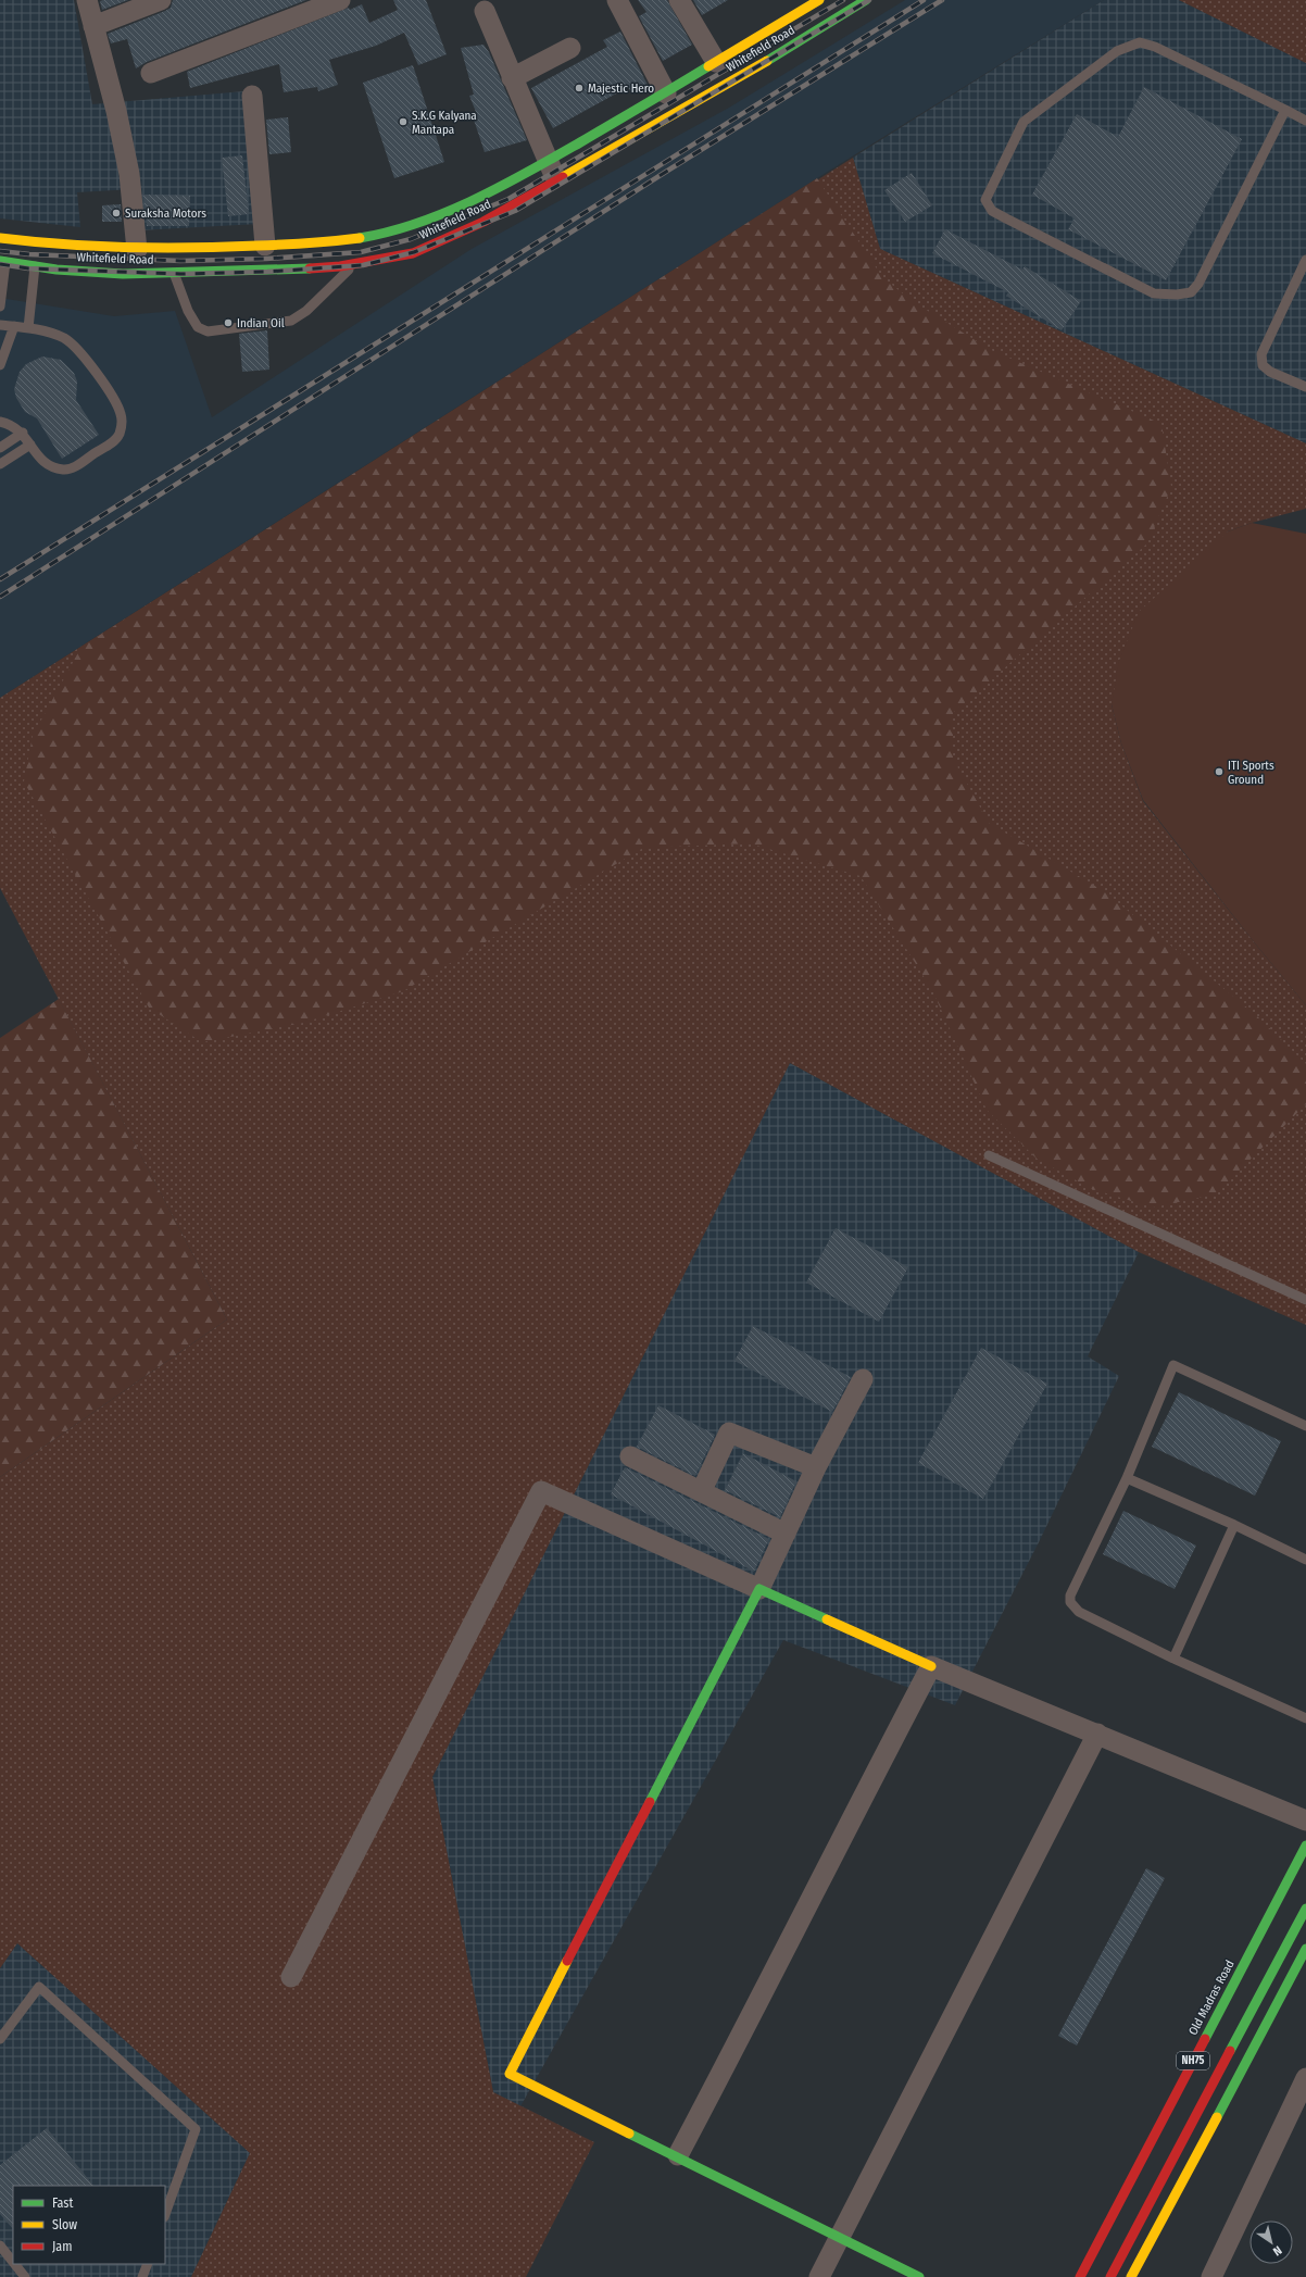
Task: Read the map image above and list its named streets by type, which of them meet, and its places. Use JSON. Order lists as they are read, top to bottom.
{
  "streets": {
    "main road": ["Whitefield Road", "Old Madras Road", "NH75"]
  },
  "places": [
    "Majestic Hero",
    "S.K.G Kalyana Mantapa",
    "Suraksha Motors",
    "Indian Oil",
    "ITI Sports Ground"
  ],
  "legend": ["Fast", "Slow", "Jam"],
  "north": "bottom right"
}
